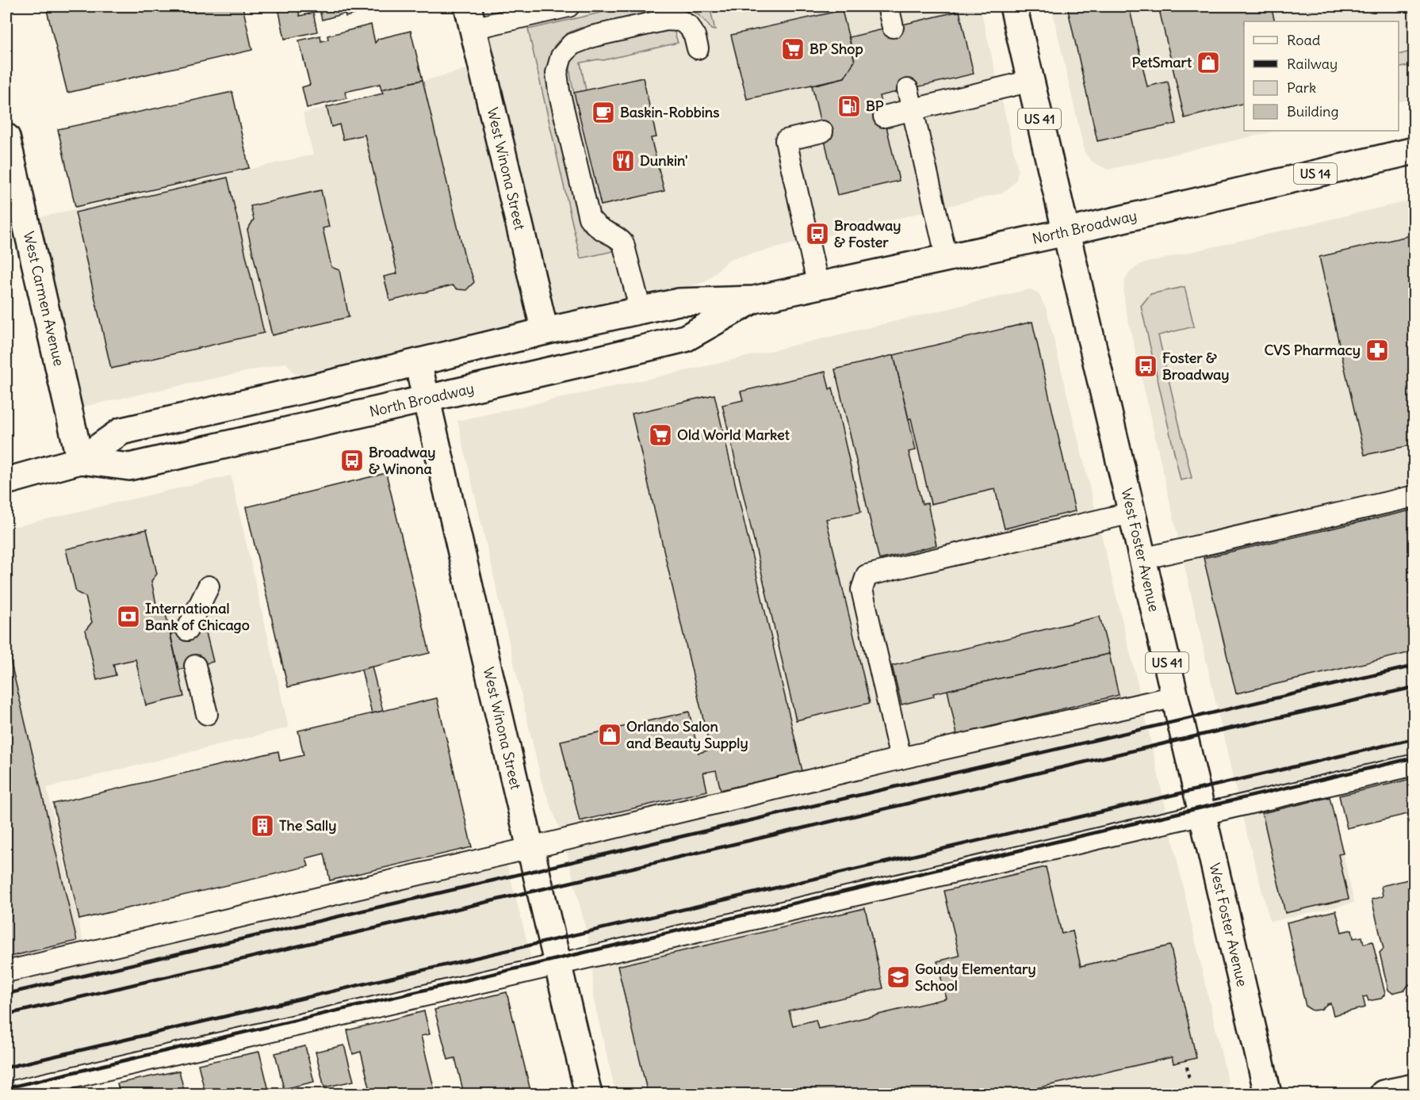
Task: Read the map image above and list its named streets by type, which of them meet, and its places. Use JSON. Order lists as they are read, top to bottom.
{
  "streets": {
    "main road": [
      "US 41",
      "West Winona Street",
      "US 14",
      "North Broadway",
      "West Carmen Avenue",
      "West Foster Avenue"
    ]
  },
  "crossings": [
    ["West Winona Street", "North Broadway"],
    ["North Broadway", "West Carmen Avenue"],
    ["North Broadway", "West Foster Avenue"]
  ],
  "places": {
    "supermarket": ["BP Shop", "Old World Market"],
    "shop": ["PetSmart", "Orlando Salon and Beauty Supply"],
    "fuel station": ["BP"],
    "cafe": ["Baskin-Robbins"],
    "restaurant": ["Dunkin'"],
    "bus stop": ["Broadway & Foster", "Foster & Broadway", "Broadway & Winona"],
    "pharmacy": ["CVS Pharmacy"],
    "bank": ["International Bank of Chicago"],
    "building": ["The Sally"],
    "school or university": ["Goudy Elementary School"]
  },
  "legend": [
    "Road",
    "Railway",
    "Park",
    "Building"
  ]
}
